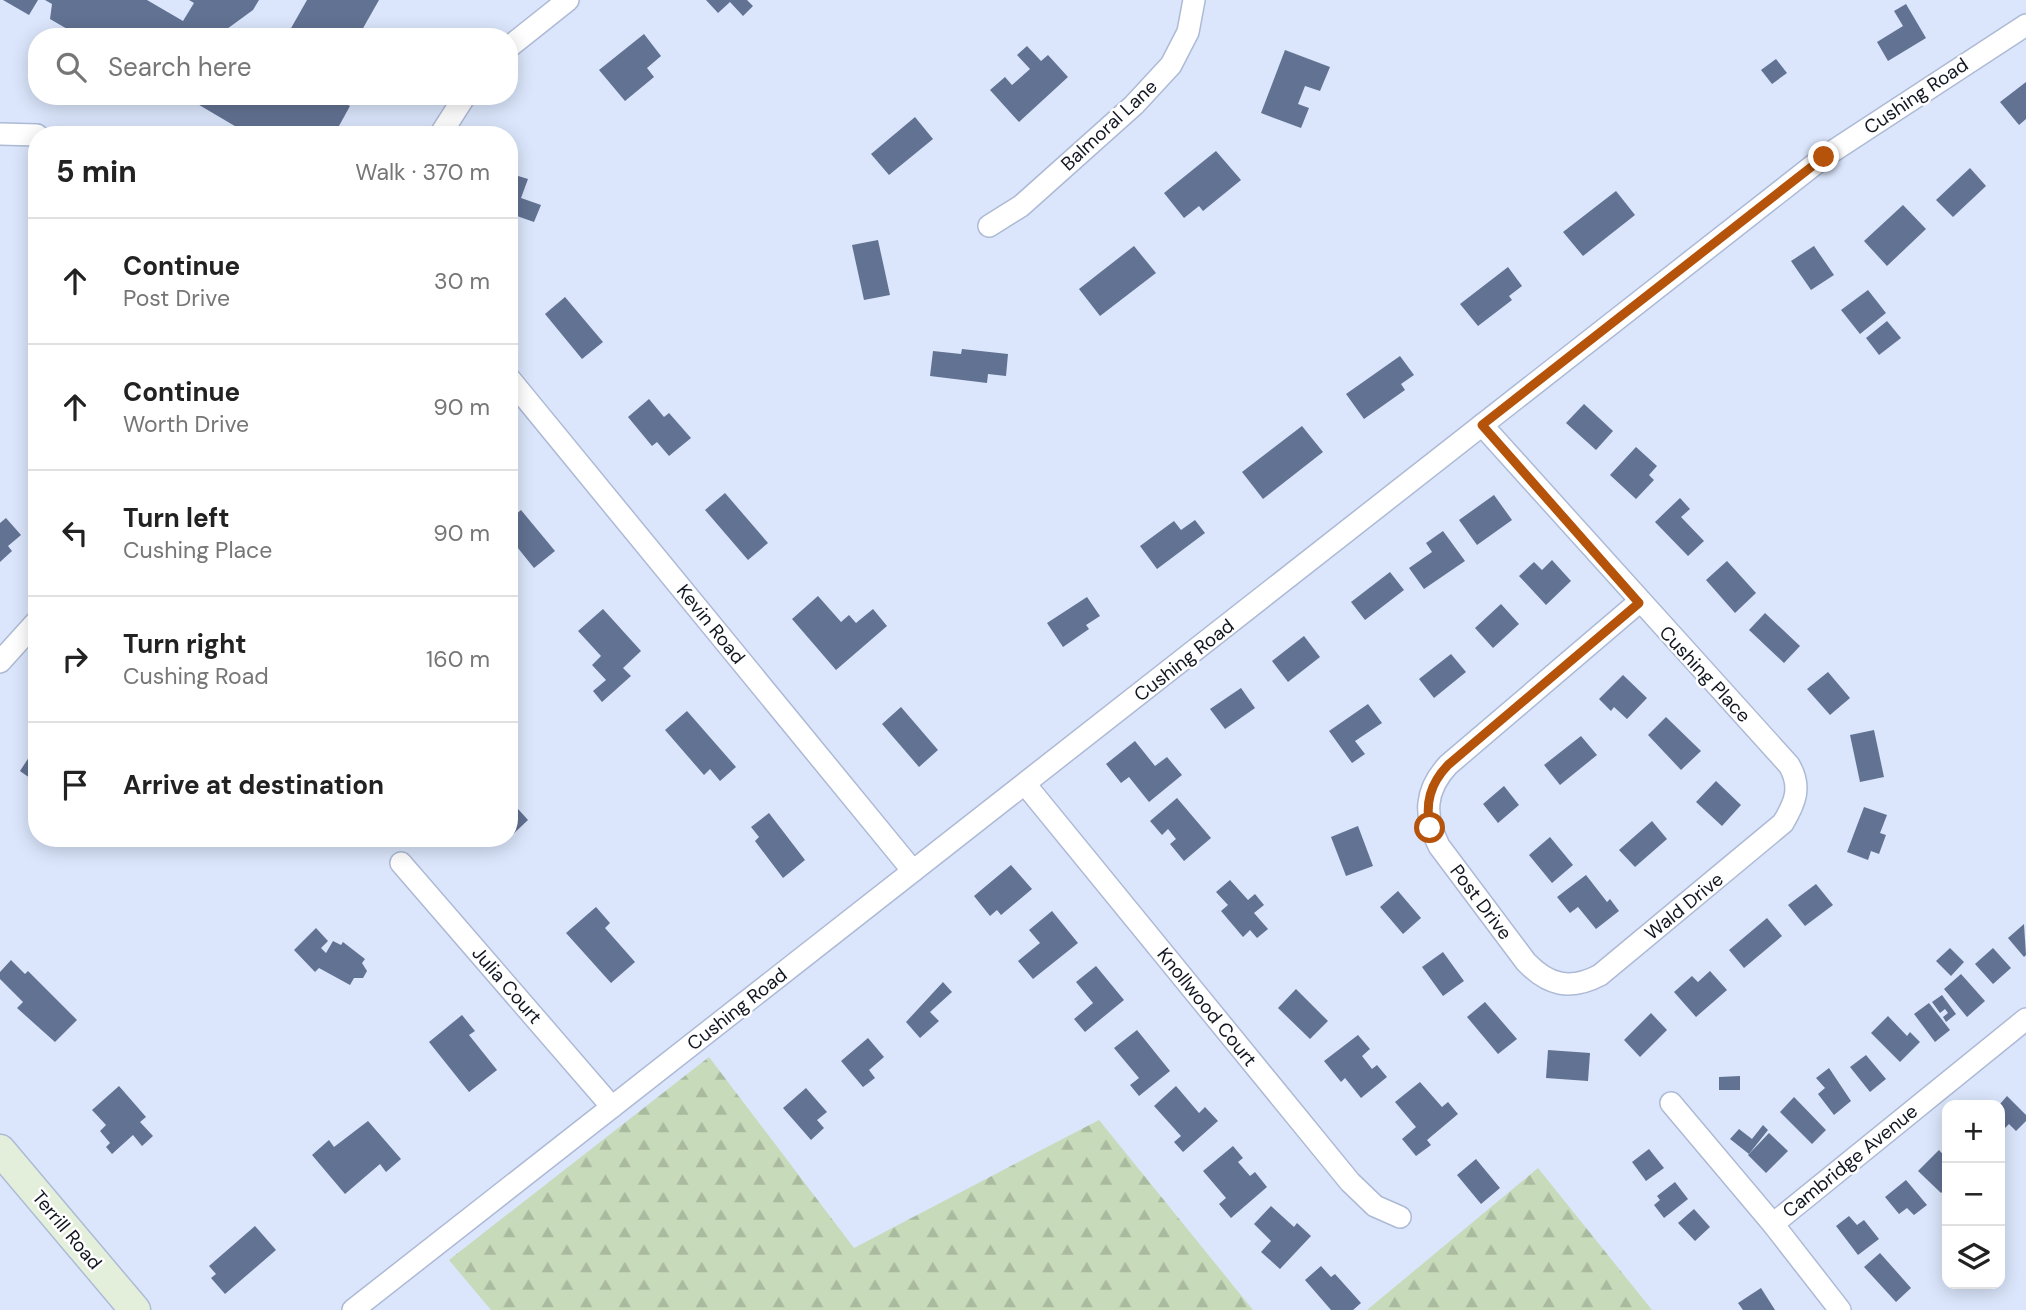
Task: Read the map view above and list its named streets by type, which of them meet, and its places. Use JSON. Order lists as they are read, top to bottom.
{
  "streets": {
    "street": [
      "Cushing Road",
      "Balmoral Lane",
      "Kevin Road",
      "Cushing Place",
      "Post Drive",
      "Wald Drive",
      "Julia Court",
      "Knollwood Court",
      "Cambridge Avenue",
      "Terrill Road"
    ]
  },
  "crossings": [
    ["Cushing Road", "Kevin Road"],
    ["Cushing Road", "Cushing Place"],
    ["Cushing Road", "Julia Court"],
    ["Cushing Road", "Knollwood Court"],
    ["Cushing Place", "Post Drive"],
    ["Cushing Place", "Wald Drive"],
    ["Post Drive", "Wald Drive"]
  ],
  "page": {
    "search": "Search here",
    "heading": ["5 min", "Walk · 370 m"],
    "list": [
      ["Continue", "Post Drive", "30 m"],
      ["Continue", "Worth Drive", "90 m"],
      ["Turn left", "Cushing Place", "90 m"],
      ["Turn right", "Cushing Road", "160 m"],
      "Arrive at destination"
    ],
    "map_buttons": ["+", "−"]
  }
}
